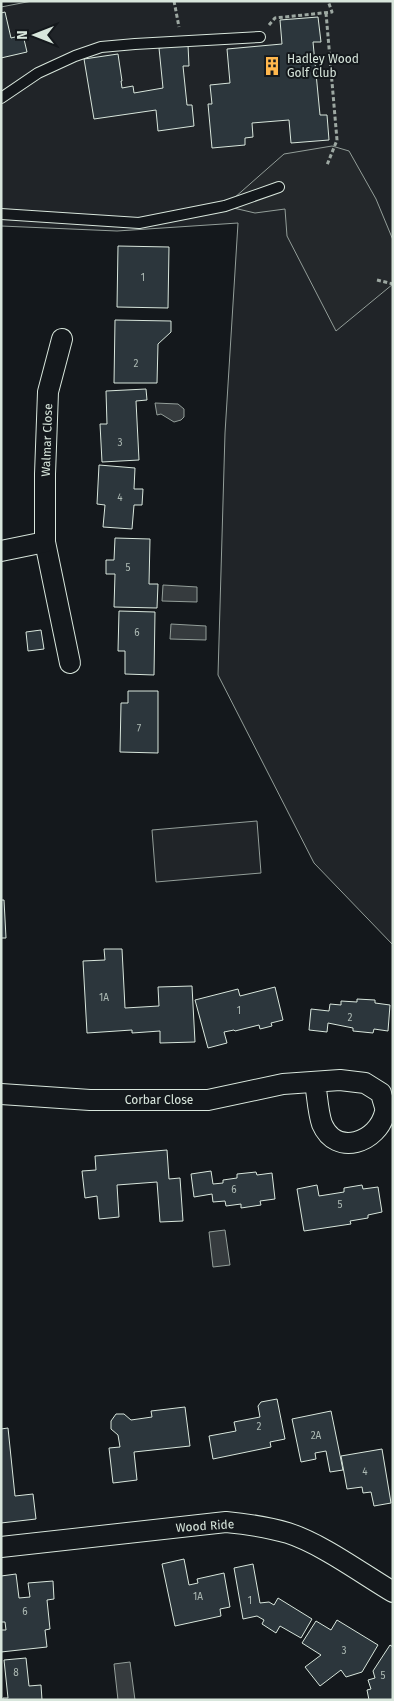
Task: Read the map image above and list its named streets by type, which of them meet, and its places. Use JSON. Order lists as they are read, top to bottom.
{
  "streets": {
    "street": ["Walmar Close", "Corbar Close", "Wood Ride"]
  },
  "places": {
    "building": ["Hadley Wood Golf Club"]
  },
  "house_numbers": [
    "1",
    "2",
    "3",
    "4",
    "5",
    "6",
    "7",
    "1A",
    "1",
    "2",
    "6",
    "5",
    "2",
    "2A",
    "4",
    "1A",
    "1",
    "6",
    "3",
    "8",
    "5"
  ],
  "north": "left"
}
